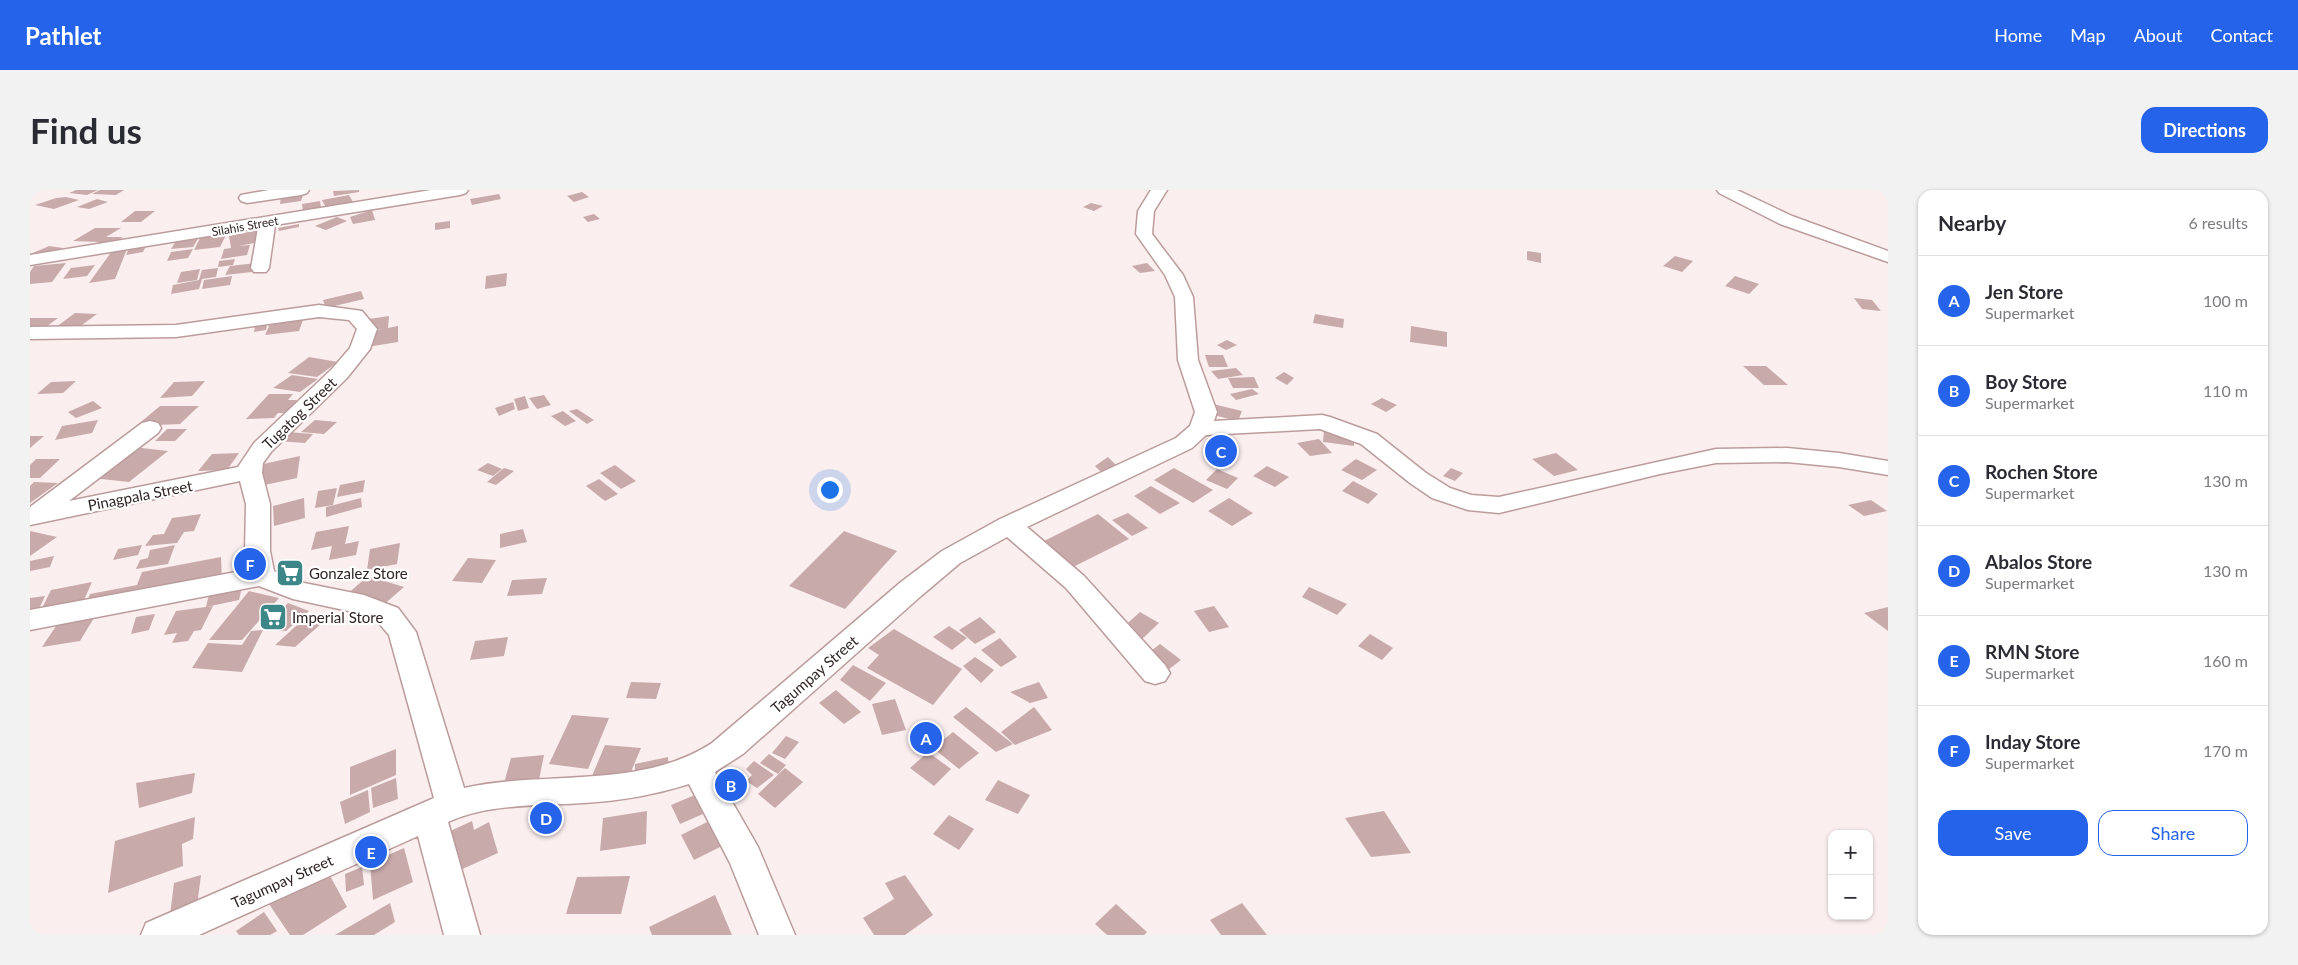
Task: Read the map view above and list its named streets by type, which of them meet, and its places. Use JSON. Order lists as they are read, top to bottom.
{
  "streets": {
    "street": [
      "Silahis Street",
      "Tugatog Street",
      "Pinagpala Street",
      "Tagumpay Street"
    ]
  },
  "crossings": [
    ["Tugatog Street", "Pinagpala Street"]
  ],
  "places": {
    "supermarket": ["Gonzalez Store", "Imperial Store"]
  },
  "page": {
    "header": "Pathlet",
    "nav": [
      "Home",
      "Map",
      "About",
      "Contact"
    ],
    "buttons": [
      "Directions",
      ["Save", "Share"]
    ],
    "title": "Find us",
    "heading": ["Nearby", "6 results"],
    "list": [
      {
        "mark": "A",
        "name": "Jen Store",
        "note": "Supermarket",
        "value": "100 m"
      },
      {
        "mark": "B",
        "name": "Boy Store",
        "note": "Supermarket",
        "value": "110 m"
      },
      {
        "mark": "C",
        "name": "Rochen Store",
        "note": "Supermarket",
        "value": "130 m"
      },
      {
        "mark": "D",
        "name": "Abalos Store",
        "note": "Supermarket",
        "value": "130 m"
      },
      {
        "mark": "E",
        "name": "RMN Store",
        "note": "Supermarket",
        "value": "160 m"
      },
      {
        "mark": "F",
        "name": "Inday Store",
        "note": "Supermarket",
        "value": "170 m"
      }
    ],
    "pins": [
      "C",
      "F",
      "A",
      "B",
      "D",
      "E"
    ],
    "map_buttons": ["+", "−"]
  }
}
